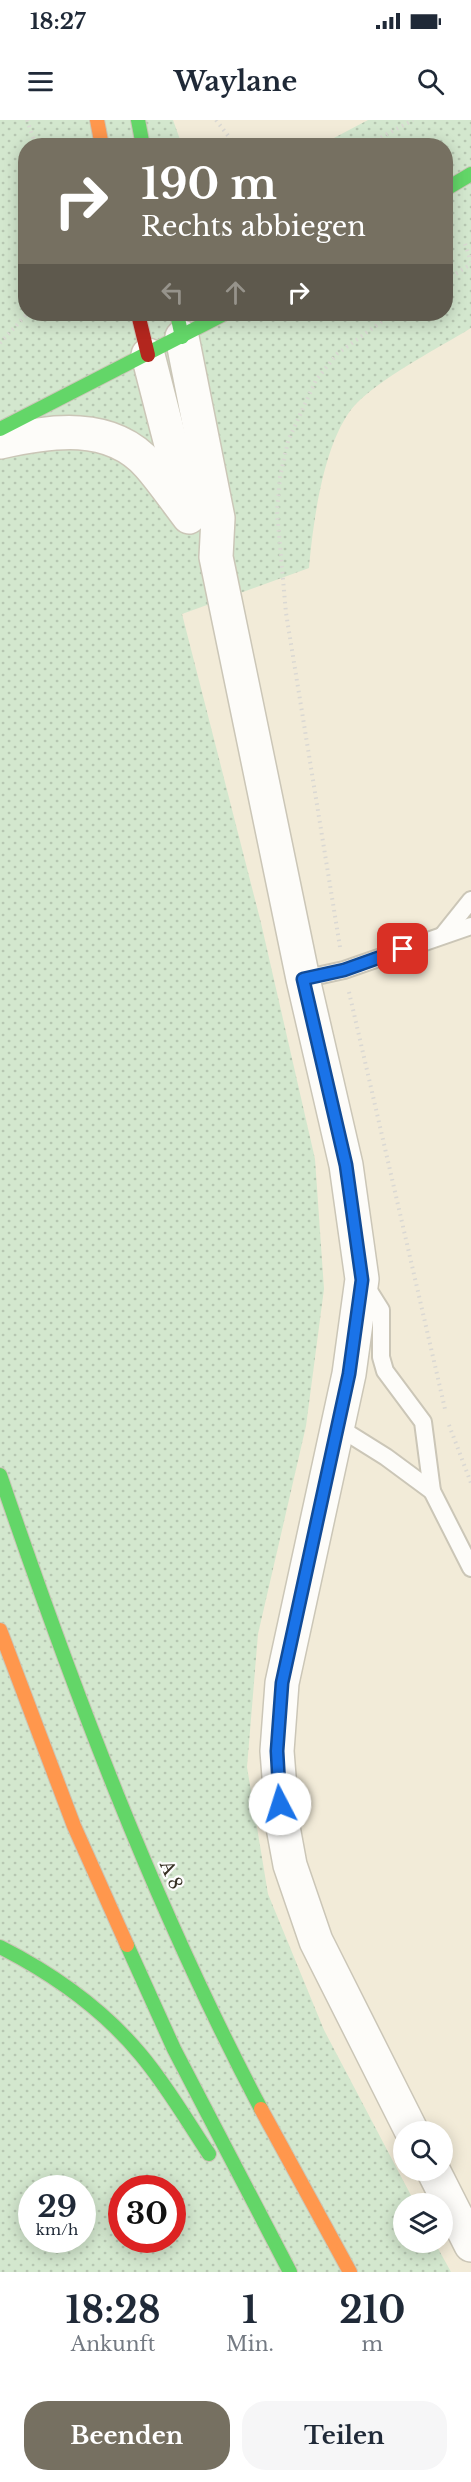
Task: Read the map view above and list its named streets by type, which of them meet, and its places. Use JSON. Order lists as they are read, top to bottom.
{
  "streets": {
    "main road": ["A 8"]
  },
  "page": {
    "status": "18:27",
    "header": "Waylane",
    "turn": ["190 m", "Rechts abbiegen"],
    "speed": "29 km/h",
    "limit": "30",
    "eta": [
      "18:28",
      "Ankunft",
      "1",
      "Min.",
      "210",
      "m"
    ],
    "buttons": ["Beenden", "Teilen"]
  }
}
